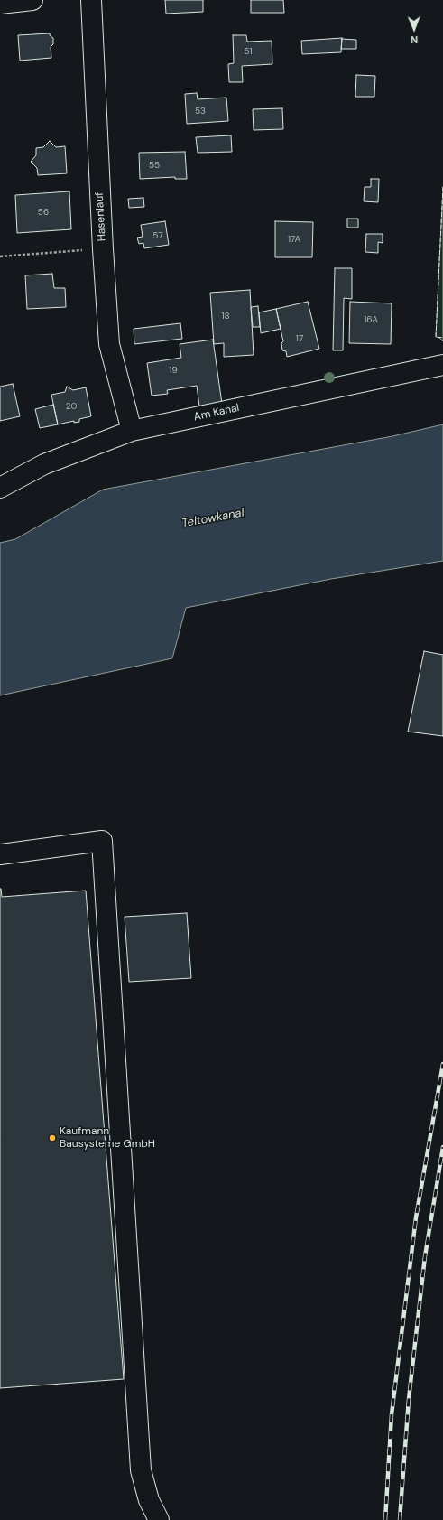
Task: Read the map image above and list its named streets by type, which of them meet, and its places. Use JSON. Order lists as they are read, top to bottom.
{
  "streets": {
    "street": ["Hasenlauf", "Am Kanal"]
  },
  "crossings": [
    ["Hasenlauf", "Am Kanal"]
  ],
  "water": ["Teltowkanal"],
  "places": ["Kaufmann Bausysteme GmbH"],
  "house_numbers": [
    "51",
    "53",
    "55",
    "56",
    "57",
    "17A",
    "18",
    "16A",
    "17",
    "19",
    "20"
  ],
  "north": "bottom"
}
